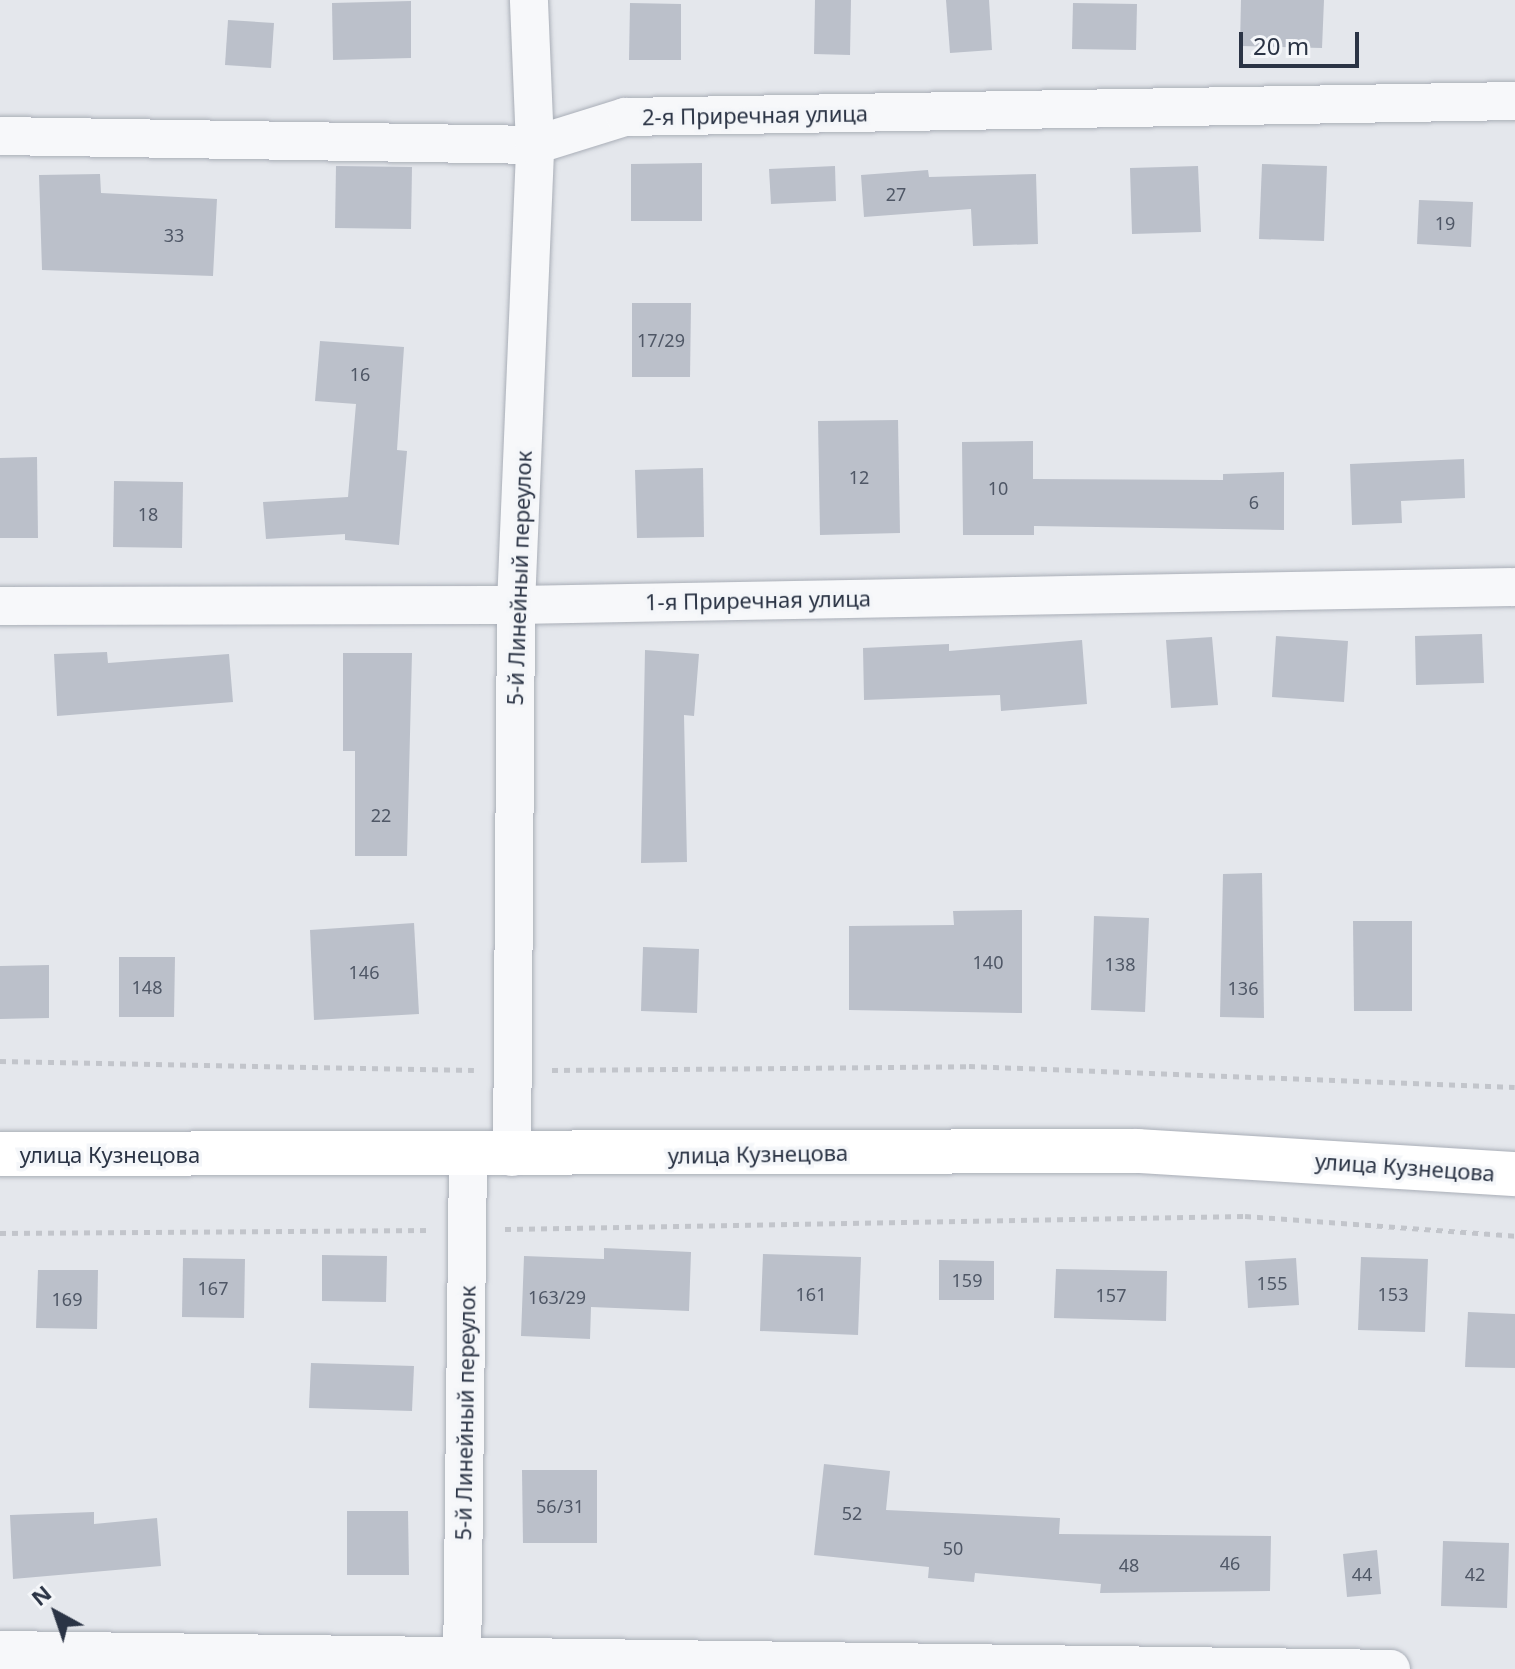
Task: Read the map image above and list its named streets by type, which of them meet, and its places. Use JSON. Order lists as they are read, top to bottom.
{
  "streets": {
    "main road": ["улица Кузнецова"],
    "street": ["2-я Приречная улица", "5-й Линейный переулок", "1-я Приречная улица"]
  },
  "crossings": [
    ["2-я Приречная улица", "5-й Линейный переулок"],
    ["5-й Линейный переулок", "1-я Приречная улица"],
    ["5-й Линейный переулок", "улица Кузнецова"]
  ],
  "house_numbers": [
    "27",
    "19",
    "33",
    "17/29",
    "16",
    "12",
    "10",
    "6",
    "18",
    "22",
    "140",
    "138",
    "146",
    "148",
    "136",
    "159",
    "155",
    "167",
    "161",
    "153",
    "157",
    "163/29",
    "169",
    "56/31",
    "52",
    "50",
    "46",
    "48",
    "44",
    "42"
  ],
  "scale_bar": "20 m",
  "north": "top left"
}
